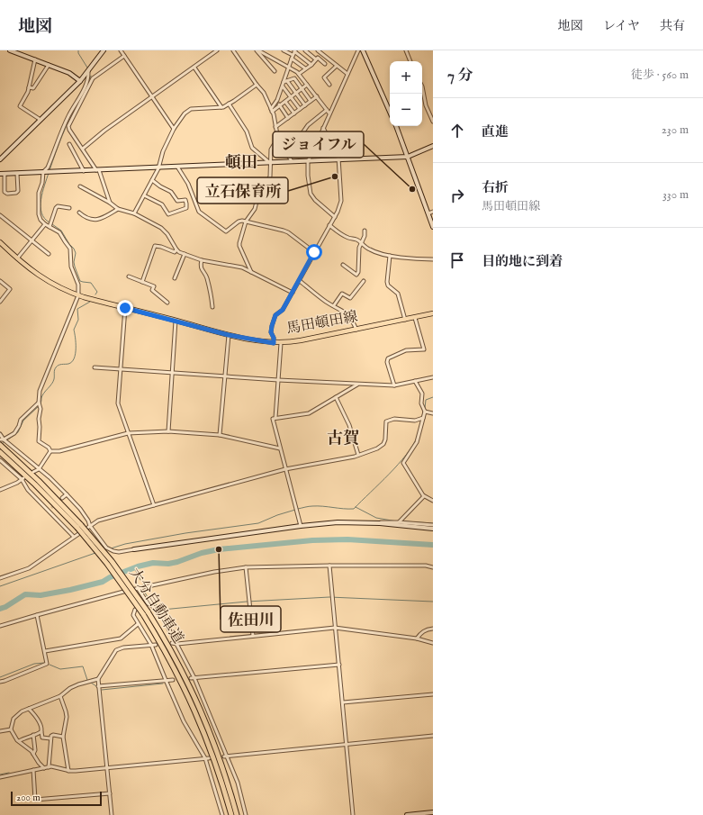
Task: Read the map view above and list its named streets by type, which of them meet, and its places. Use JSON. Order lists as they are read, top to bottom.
{
  "streets": {
    "highway": ["大分自動車道"],
    "main road": ["馬田頓田線"]
  },
  "districts": ["頓田", "古賀"],
  "places": ["立石保育所", "ジョイフル", "佐田川"],
  "scale_bar": "200 m",
  "page": {
    "header": "地図",
    "nav": ["地図", "レイヤ", "共有"],
    "heading": ["7 分", "徒歩 · 560 m"],
    "map_buttons": ["+", "−"],
    "list": [
      ["直進", "230 m"],
      ["右折", "馬田頓田線", "330 m"],
      "目的地に到着"
    ],
    "scale": "200 m"
  }
}
